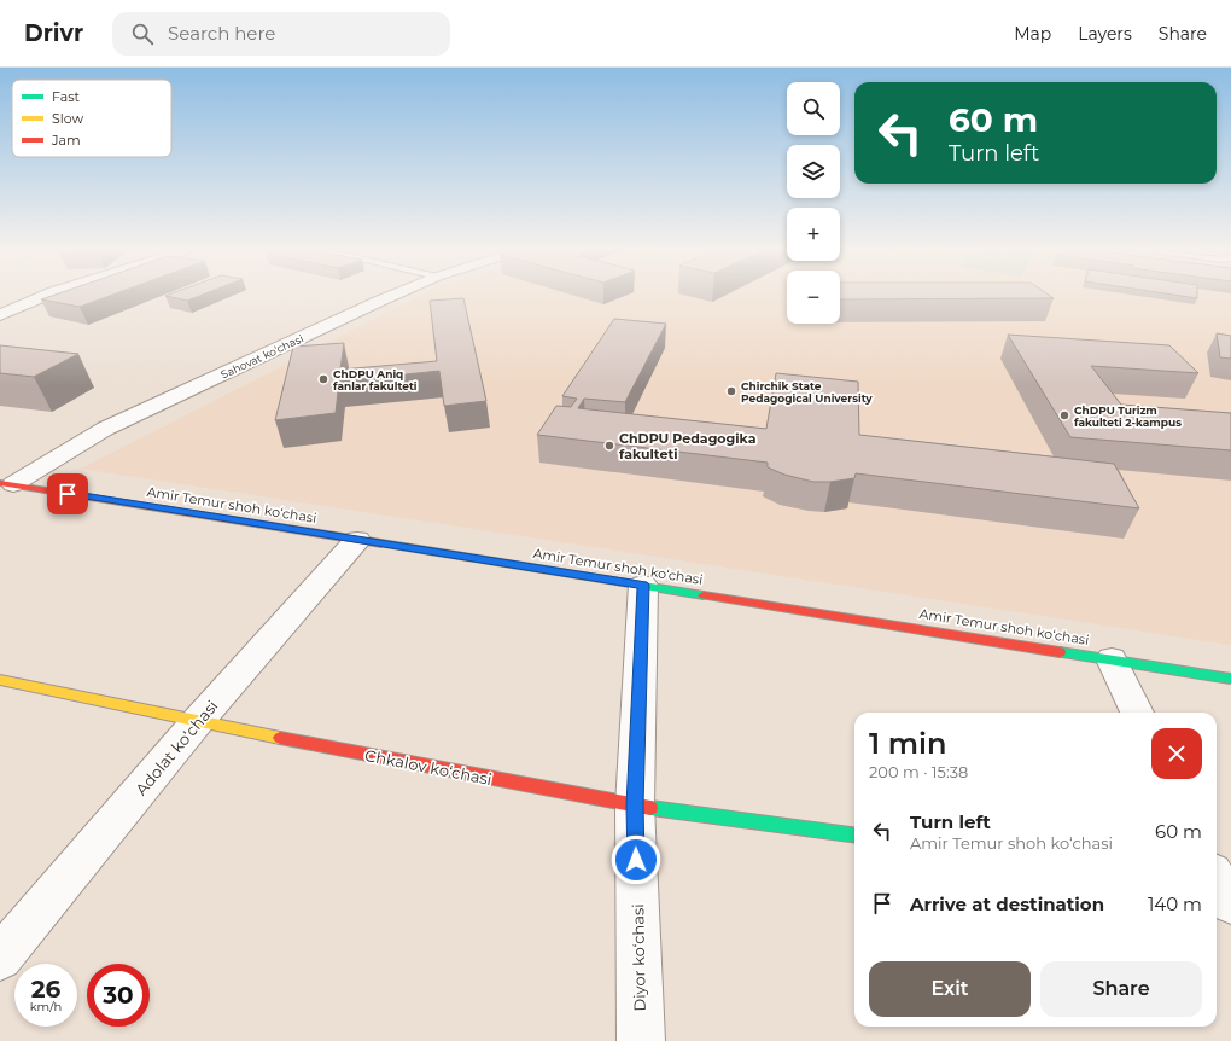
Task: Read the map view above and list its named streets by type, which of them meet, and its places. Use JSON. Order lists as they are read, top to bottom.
{
  "streets": {
    "main road": ["Amir Temur shoh ko‘chasi", "Chkalov ko‘chasi"],
    "street": ["Sahovat ko‘chasi", "Adolat ko‘chasi", "Diyor ko‘chasi"]
  },
  "crossings": [
    ["Sahovat ko‘chasi", "Amir Temur shoh ko‘chasi"],
    ["Amir Temur shoh ko‘chasi", "Adolat ko‘chasi"],
    ["Amir Temur shoh ko‘chasi", "Diyor ko‘chasi"],
    ["Adolat ko‘chasi", "Chkalov ko‘chasi"],
    ["Chkalov ko‘chasi", "Diyor ko‘chasi"]
  ],
  "places": [
    "ChDPU Aniq fanlar fakulteti",
    "Chirchik State Pedagogical University",
    "ChDPU Turizm fakulteti 2-kampus",
    "ChDPU Pedagogika fakulteti"
  ],
  "legend": ["Fast", "Slow", "Jam"],
  "page": {
    "header": "Drivr",
    "search": "Search here",
    "nav": ["Map", "Layers", "Share"],
    "map_buttons": ["+", "−"],
    "turn": ["60 m", "Turn left"],
    "heading": ["1 min", "200 m · 15:38"],
    "list": [
      {
        "name": "Turn left",
        "note": "Amir Temur shoh ko‘chasi",
        "value": "60 m"
      },
      {
        "name": "Arrive at destination",
        "value": "140 m"
      }
    ],
    "buttons": ["Exit", "Share"],
    "speed": "26 km/h",
    "limit": "30"
  }
}
